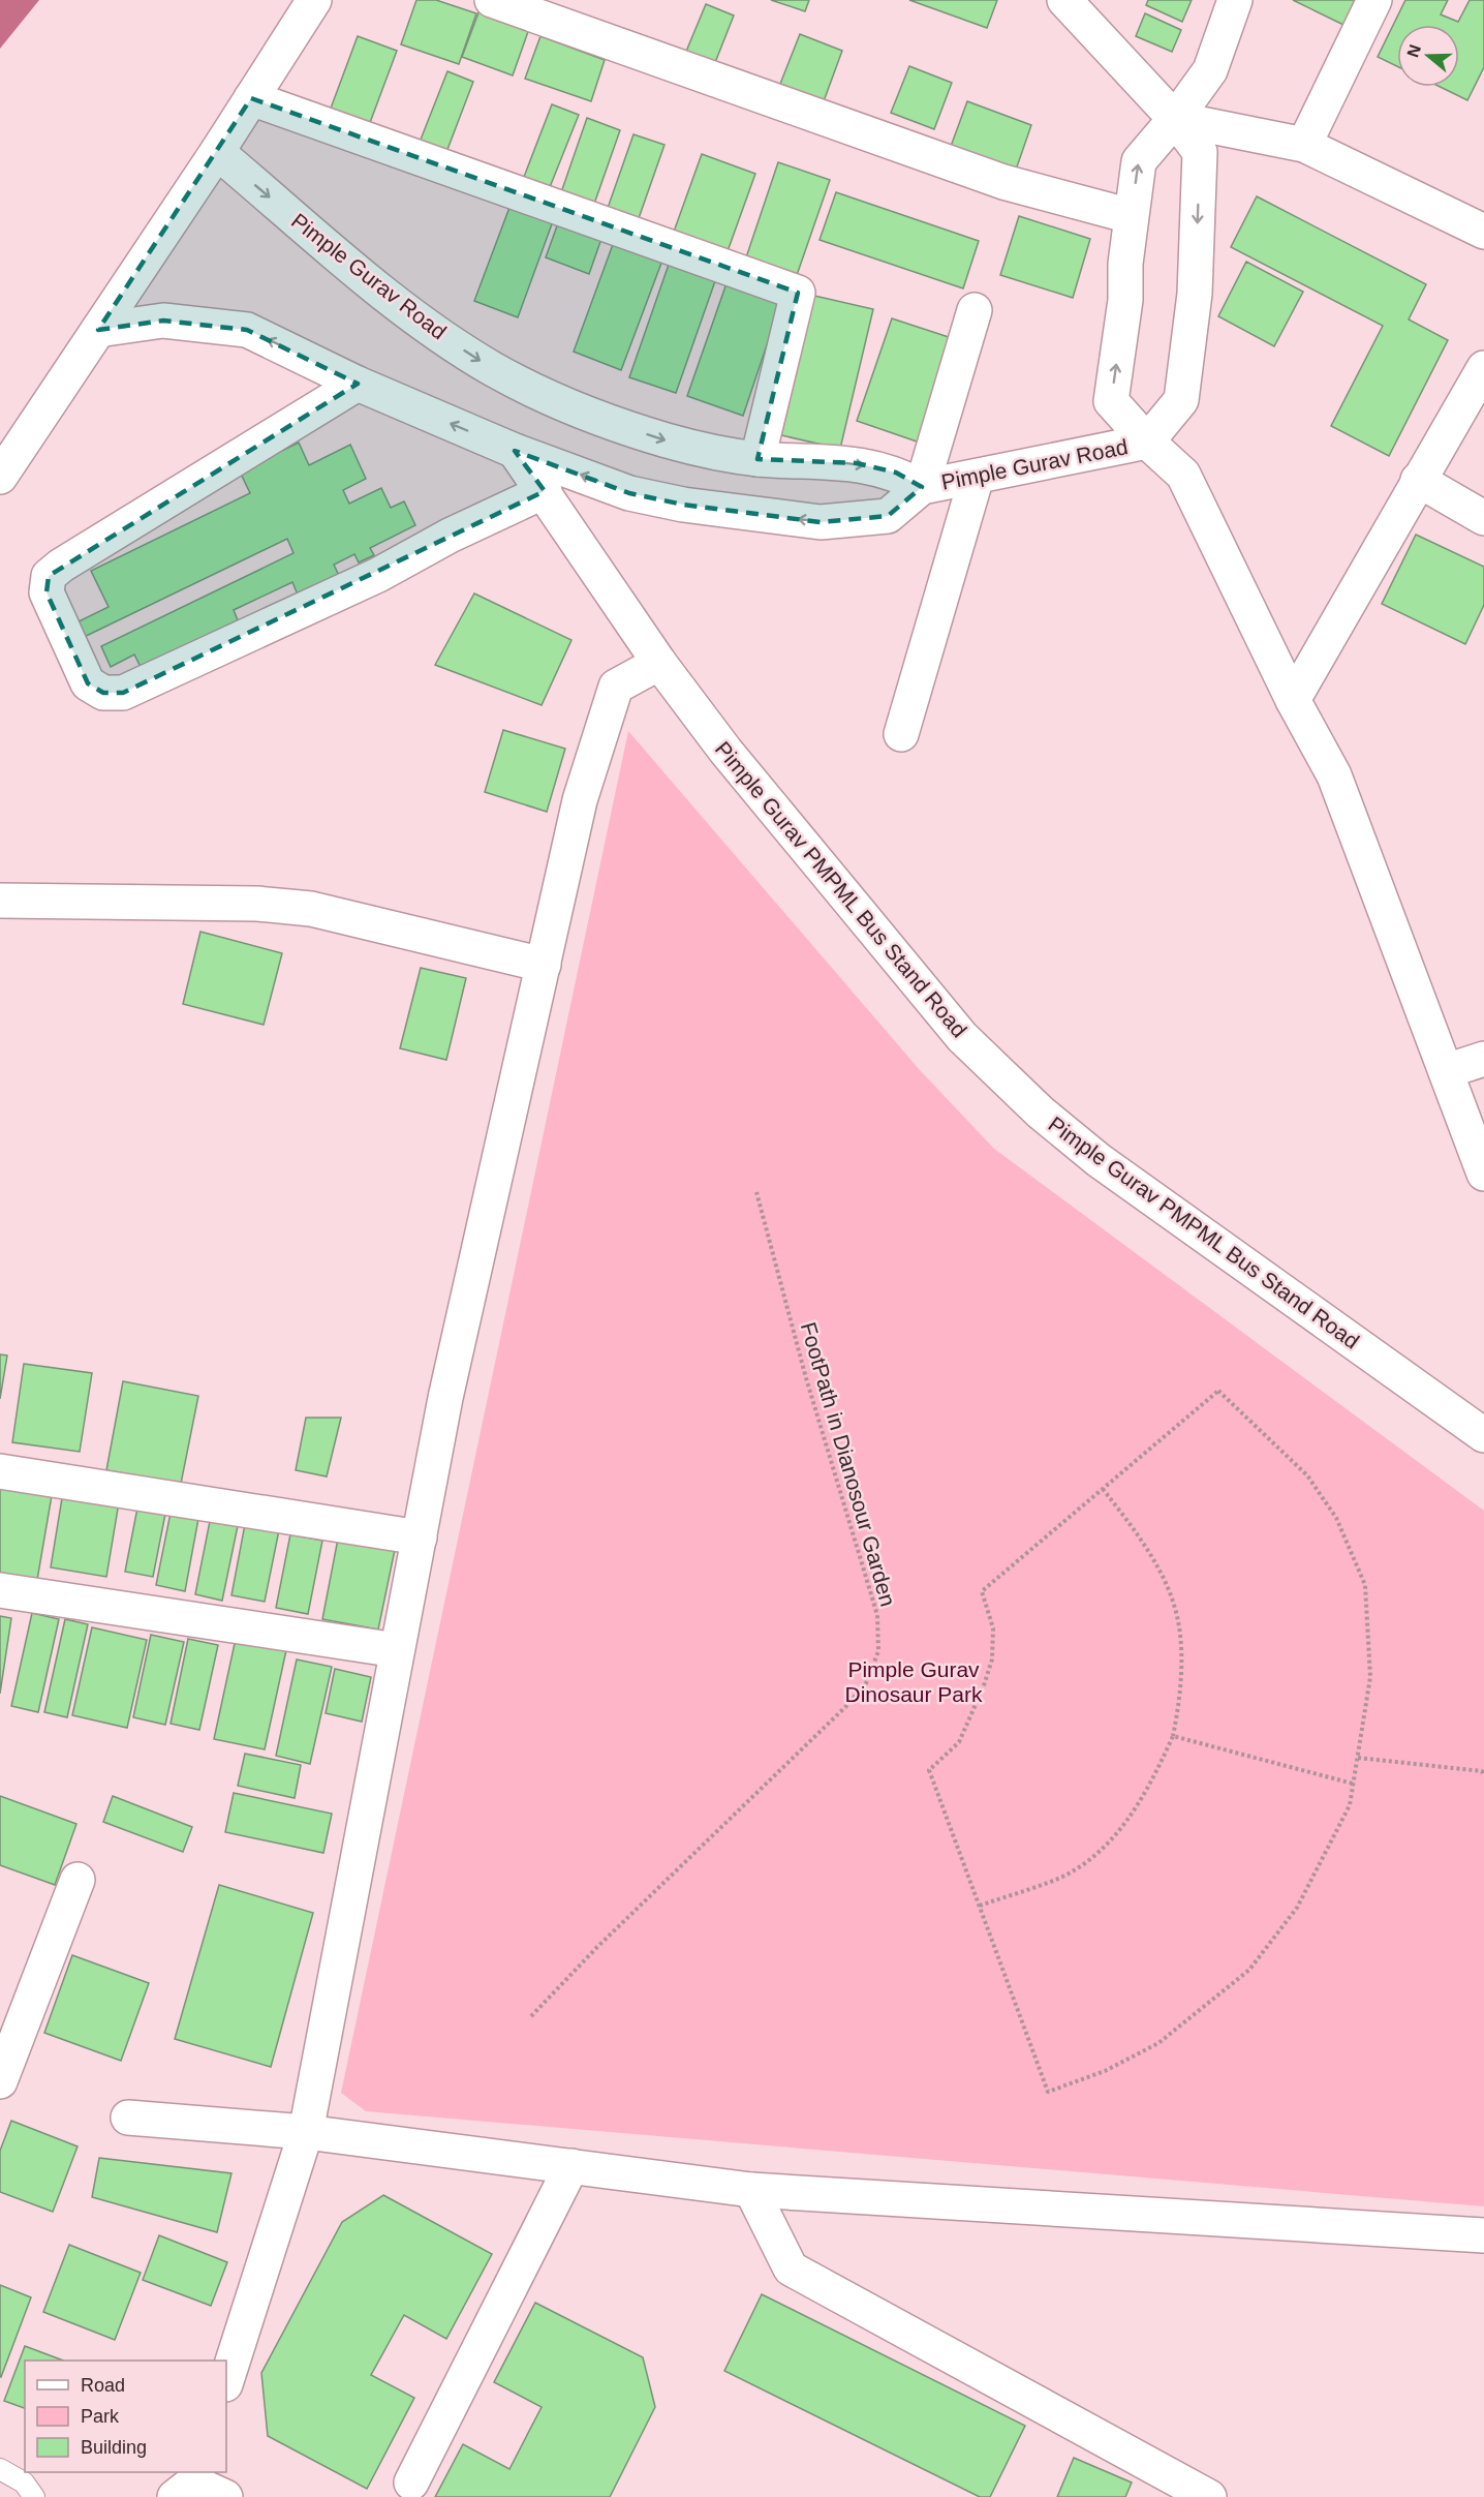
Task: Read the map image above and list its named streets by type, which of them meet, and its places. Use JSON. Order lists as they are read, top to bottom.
{
  "streets": {
    "street": ["Pimple Gurav Road", "Pimple Gurav PMPML Bus Stand Road"],
    "path": ["FootPath in Dianosour Garden"]
  },
  "crossings": [
    ["Pimple Gurav Road", "Pimple Gurav PMPML Bus Stand Road"]
  ],
  "parks": ["Pimple Gurav Dinosaur Park"],
  "legend": ["Road", "Park", "Building"],
  "north": "left"
}
